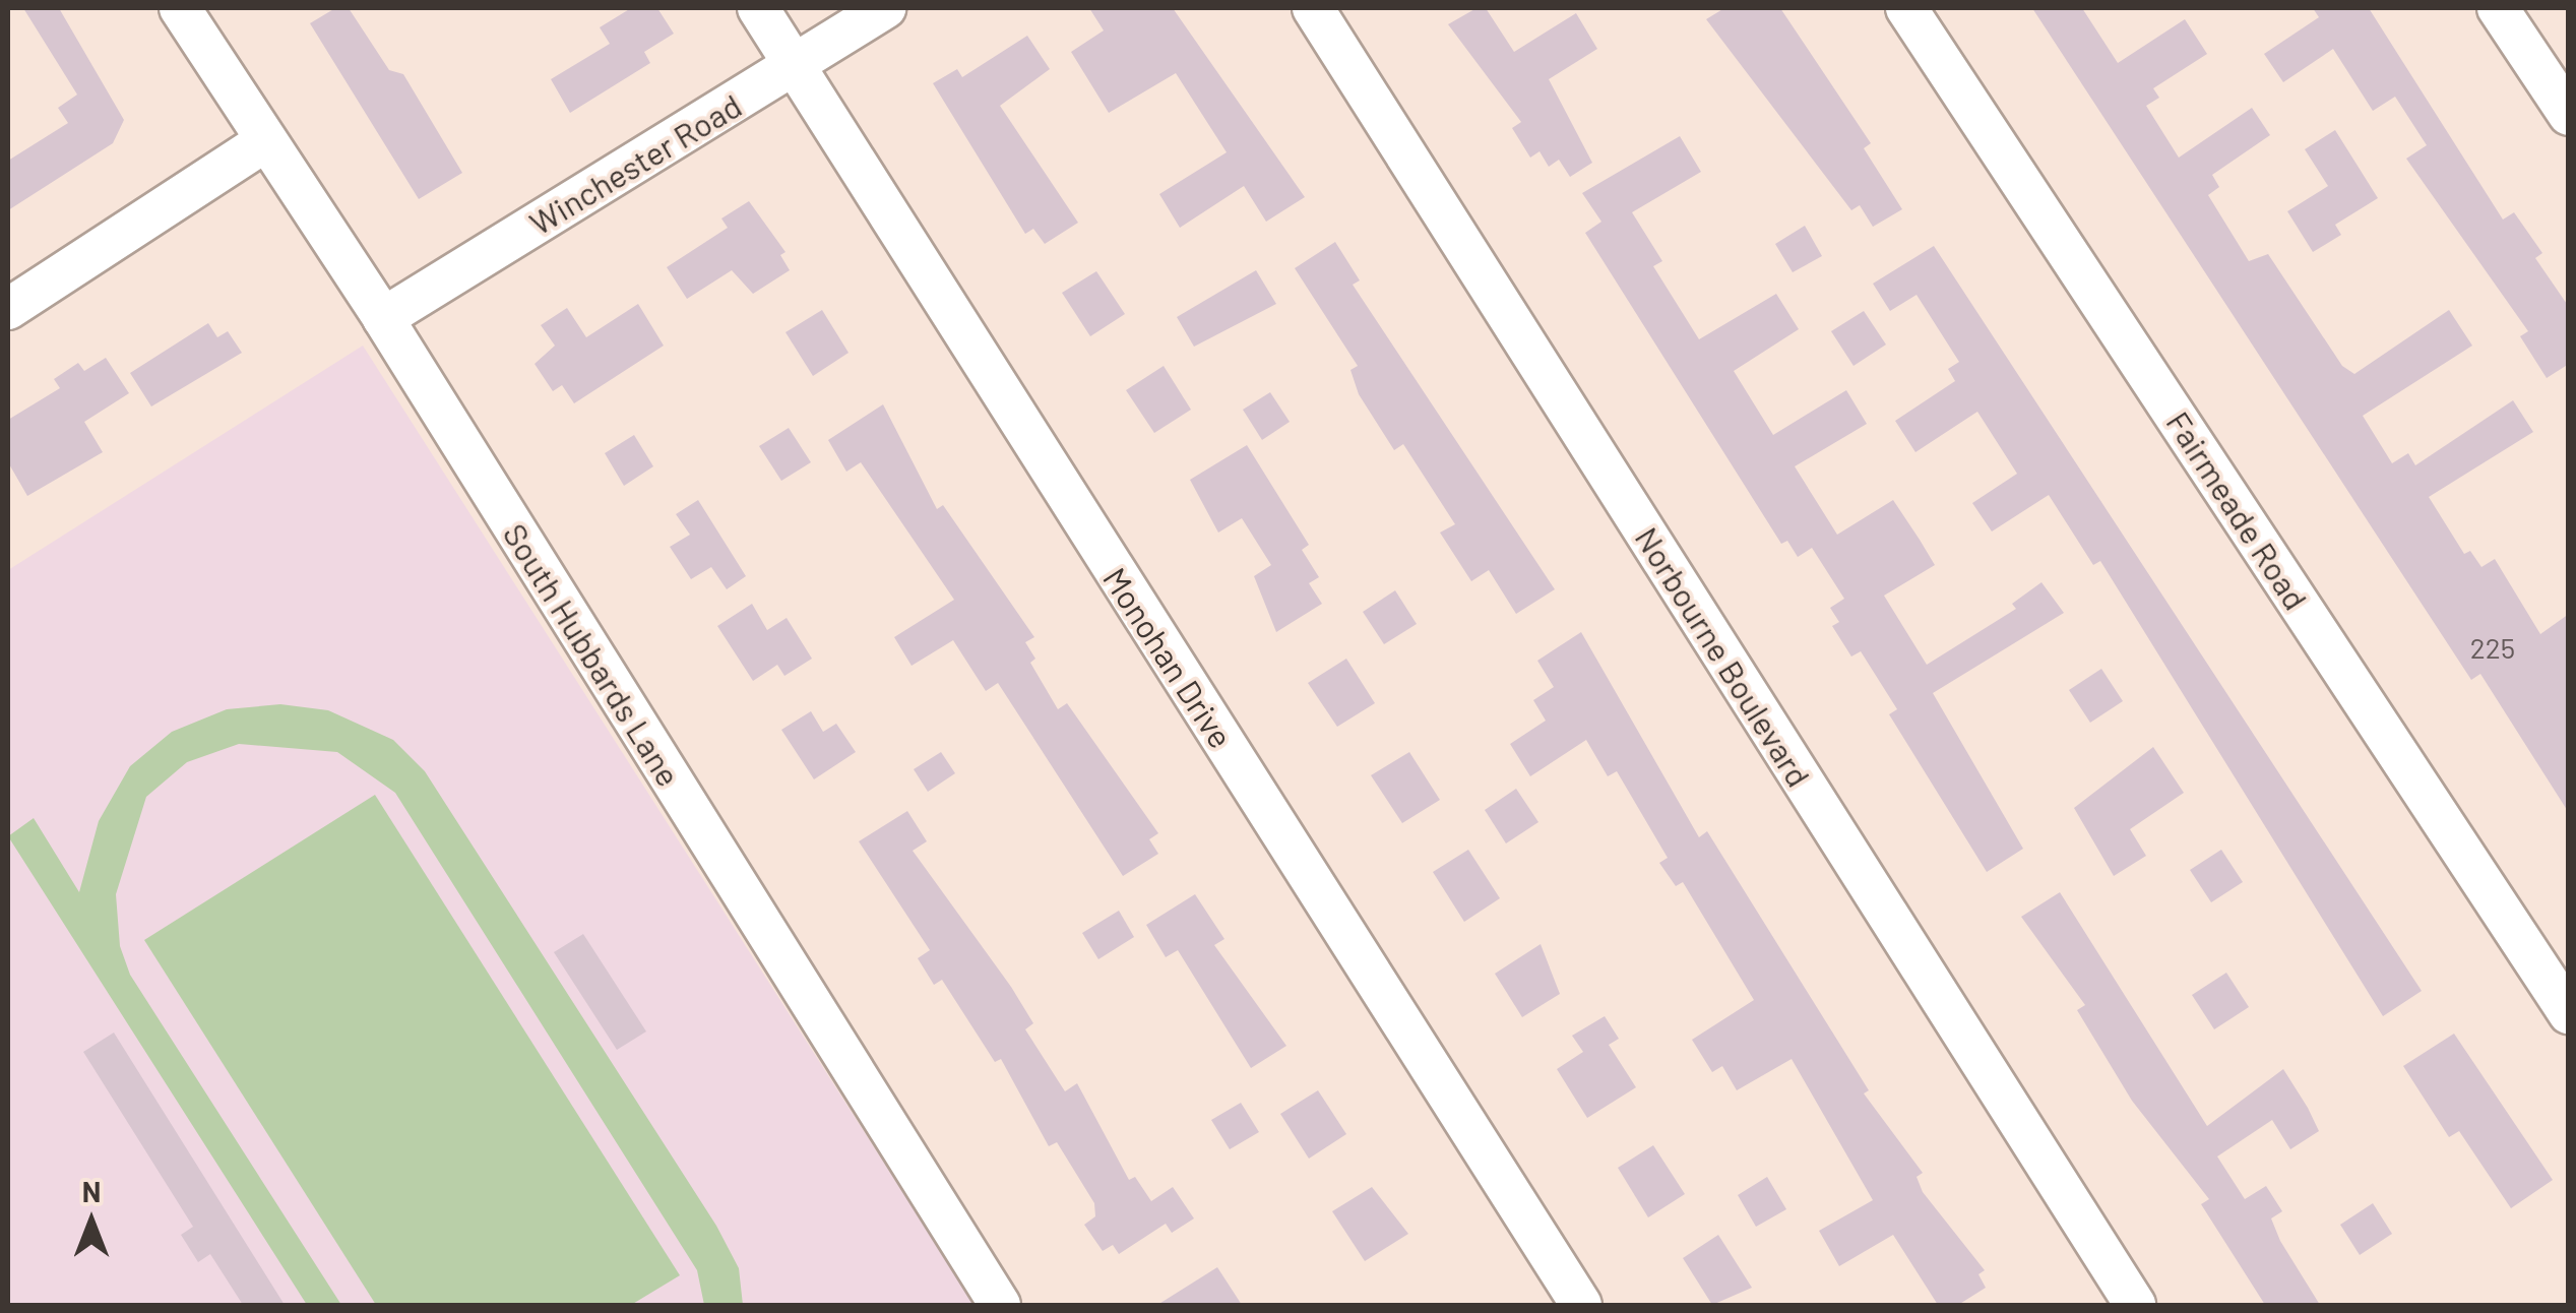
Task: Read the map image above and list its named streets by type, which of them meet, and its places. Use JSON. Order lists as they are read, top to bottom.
{
  "streets": {
    "street": [
      "Winchester Road",
      "Fairmeade Road",
      "South Hubbards Lane",
      "Norbourne Boulevard",
      "Monohan Drive"
    ]
  },
  "crossings": [
    ["Winchester Road", "South Hubbards Lane"],
    ["Winchester Road", "Monohan Drive"]
  ],
  "house_numbers": ["225"],
  "north": "top"
}
